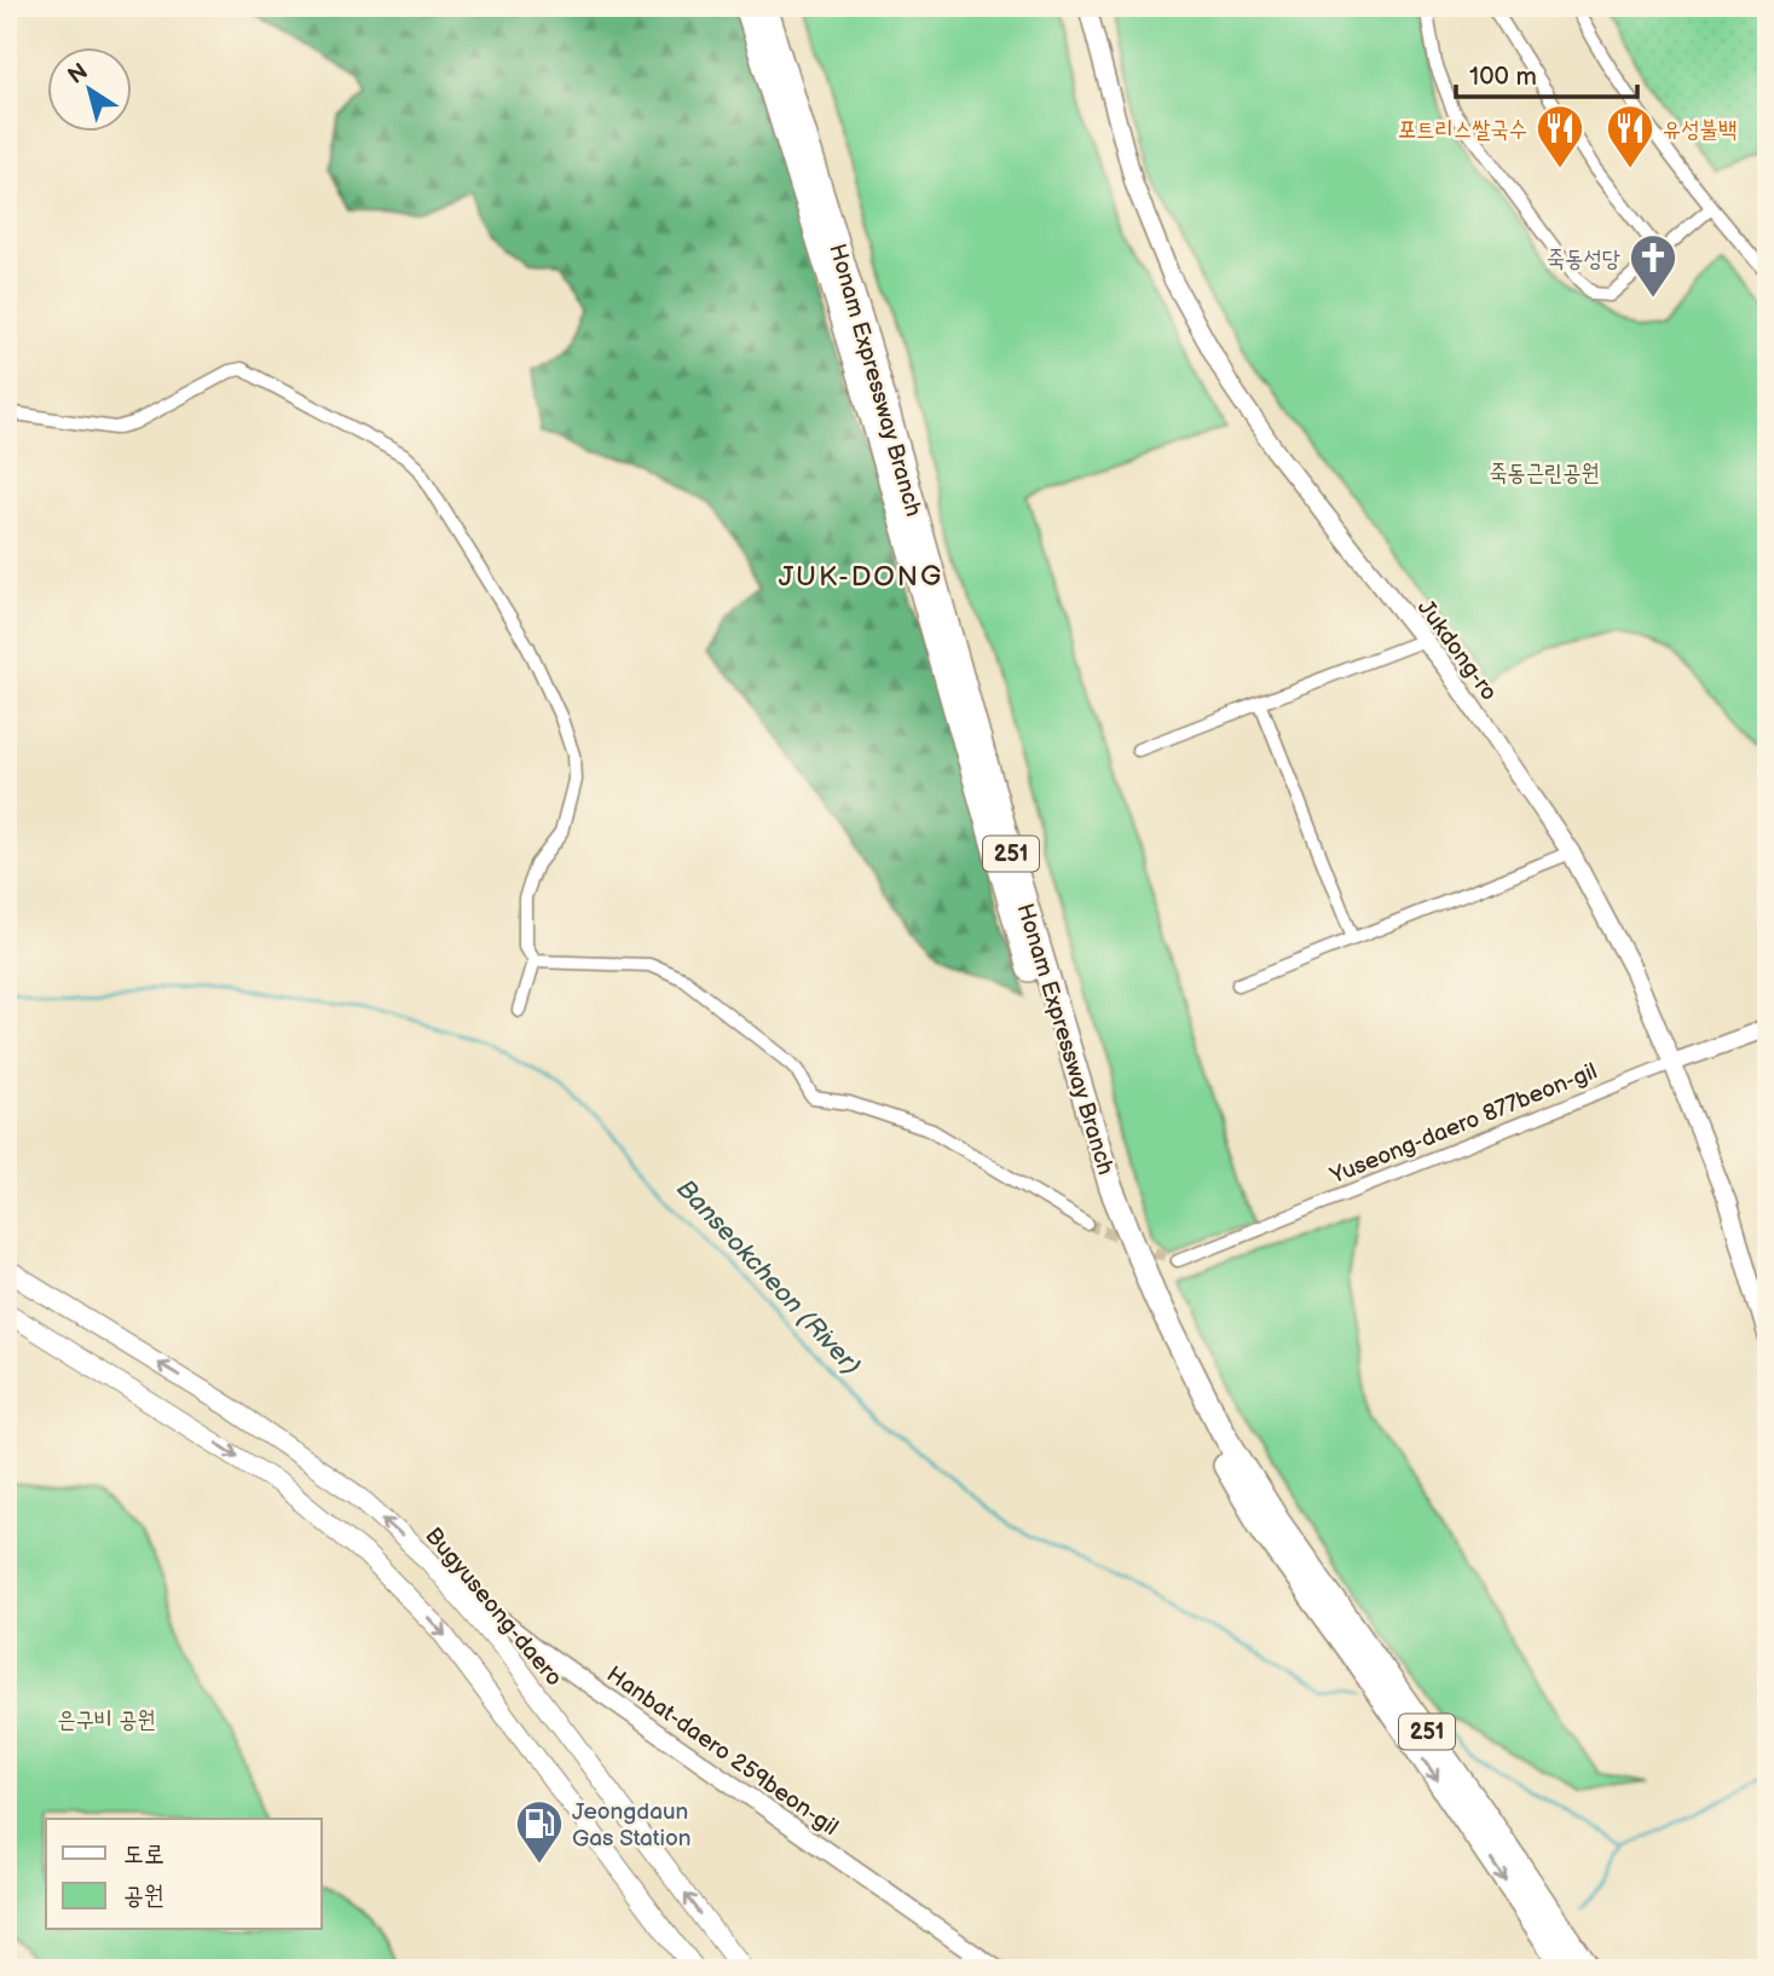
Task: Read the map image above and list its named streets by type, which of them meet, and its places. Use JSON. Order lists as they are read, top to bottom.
{
  "streets": {
    "highway": ["Honam Expressway Branch", "251"],
    "main road": ["Bugyuseong-daero"],
    "street": ["Jukdong-ro", "Yuseong-daero 877beon-gil", "Hanbat-daero 259beon-gil"]
  },
  "crossings": [
    ["Jukdong-ro", "Yuseong-daero 877beon-gil"],
    ["Bugyuseong-daero", "Hanbat-daero 259beon-gil"]
  ],
  "districts": ["JUK-DONG"],
  "water": ["Banseokcheon (River)"],
  "parks": ["죽동근린공원", "은구비 공원"],
  "places": {
    "restaurant": ["포트리스쌀국수", "유성불백"],
    "church": ["죽동성당"],
    "fuel station": ["Jeongdaun Gas Station"]
  },
  "legend": ["도로", "공원"],
  "scale_bar": "100 m",
  "north": "top left"
}
